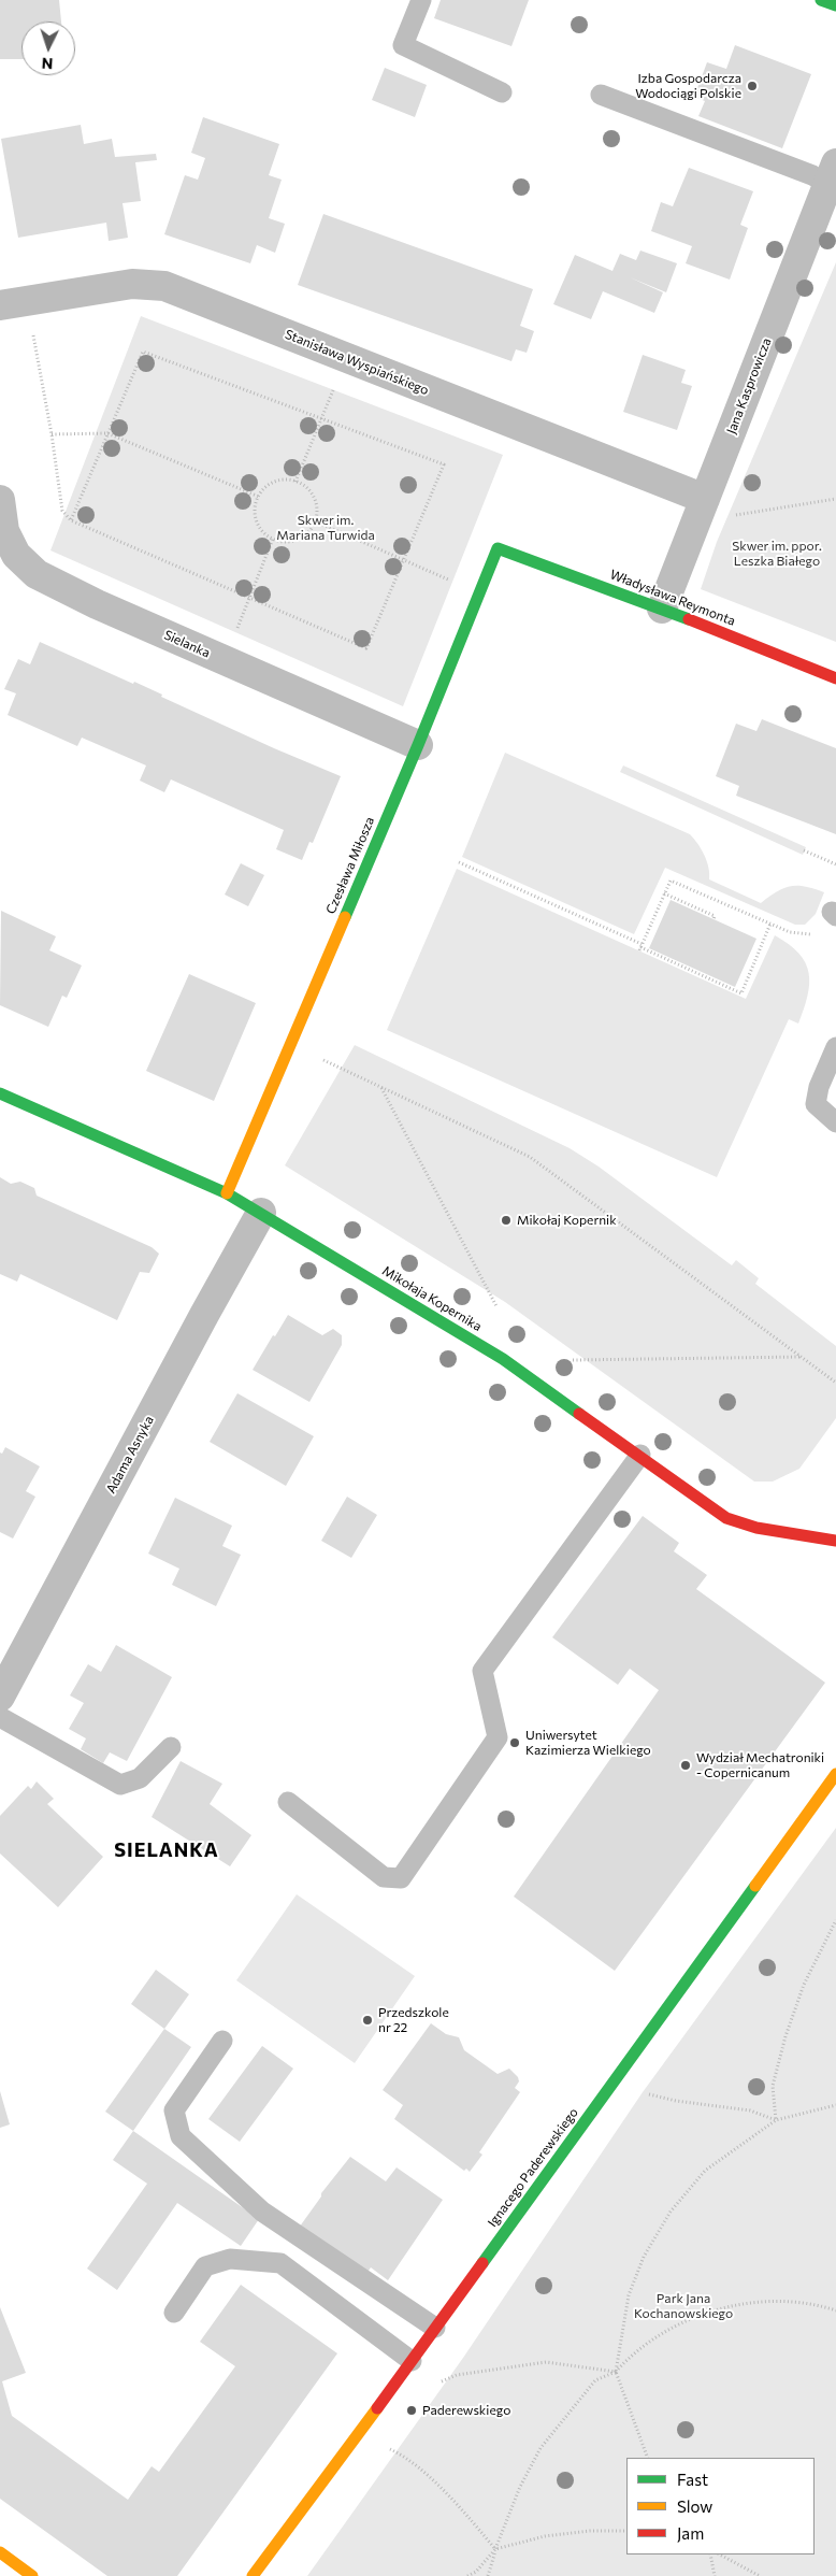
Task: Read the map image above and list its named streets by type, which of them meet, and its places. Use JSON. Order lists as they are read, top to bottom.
{
  "streets": {
    "street": [
      "Stanisława Wyspiańskiego",
      "Jana Kasprowicza",
      "Władysława Reymonta",
      "Sielanka",
      "Czesława Miłosza",
      "Mikołaja Kopernika",
      "Adama Asnyka",
      "Ignacego Paderewskiego"
    ]
  },
  "crossings": [
    ["Stanisława Wyspiańskiego", "Jana Kasprowicza"],
    ["Jana Kasprowicza", "Władysława Reymonta"],
    ["Władysława Reymonta", "Czesława Miłosza"],
    ["Sielanka", "Czesława Miłosza"],
    ["Czesława Miłosza", "Mikołaja Kopernika"],
    ["Mikołaja Kopernika", "Adama Asnyka"]
  ],
  "districts": ["SIELANKA"],
  "parks": ["Skwer im. Mariana Turwida", "Skwer im. ppor. Leszka Białego", "Park Jana Kochanowskiego"],
  "places": [
    "Izba Gospodarcza Wodociągi Polskie",
    "Mikołaj Kopernik",
    "Uniwersytet Kazimierza Wielkiego",
    "Wydział Mechatroniki - Copernicanum",
    "Przedszkole nr 22",
    "Paderewskiego"
  ],
  "legend": ["Fast", "Slow", "Jam"],
  "north": "bottom"
}
